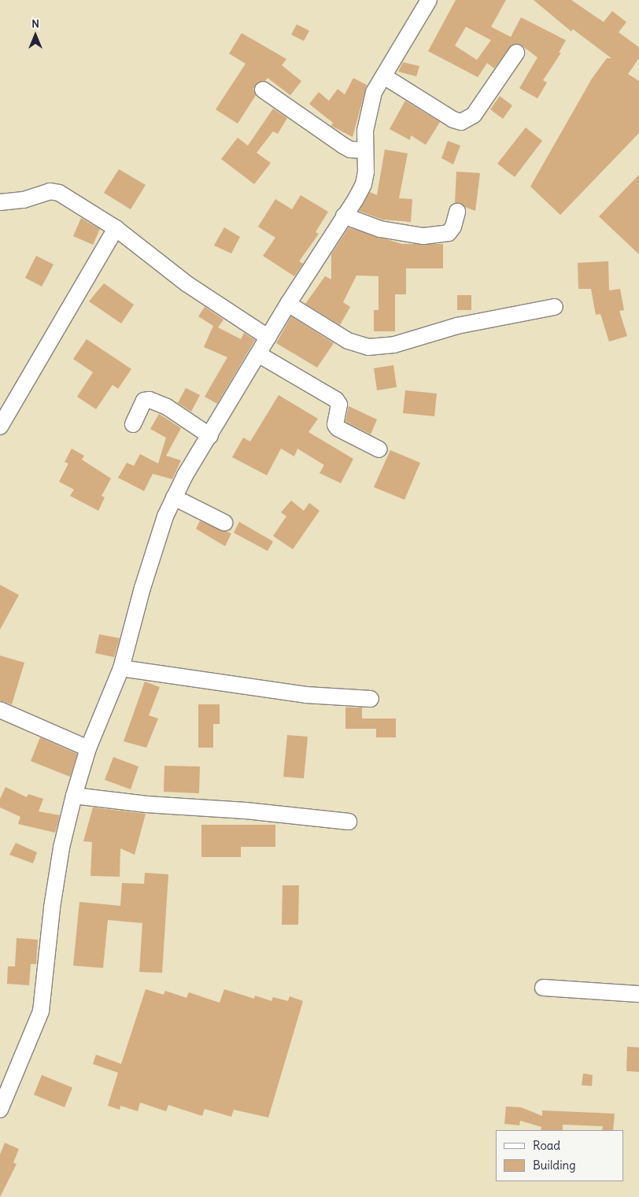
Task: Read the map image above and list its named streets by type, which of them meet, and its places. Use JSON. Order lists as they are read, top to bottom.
{
  "legend": ["Road", "Building"],
  "north": "top"
}
